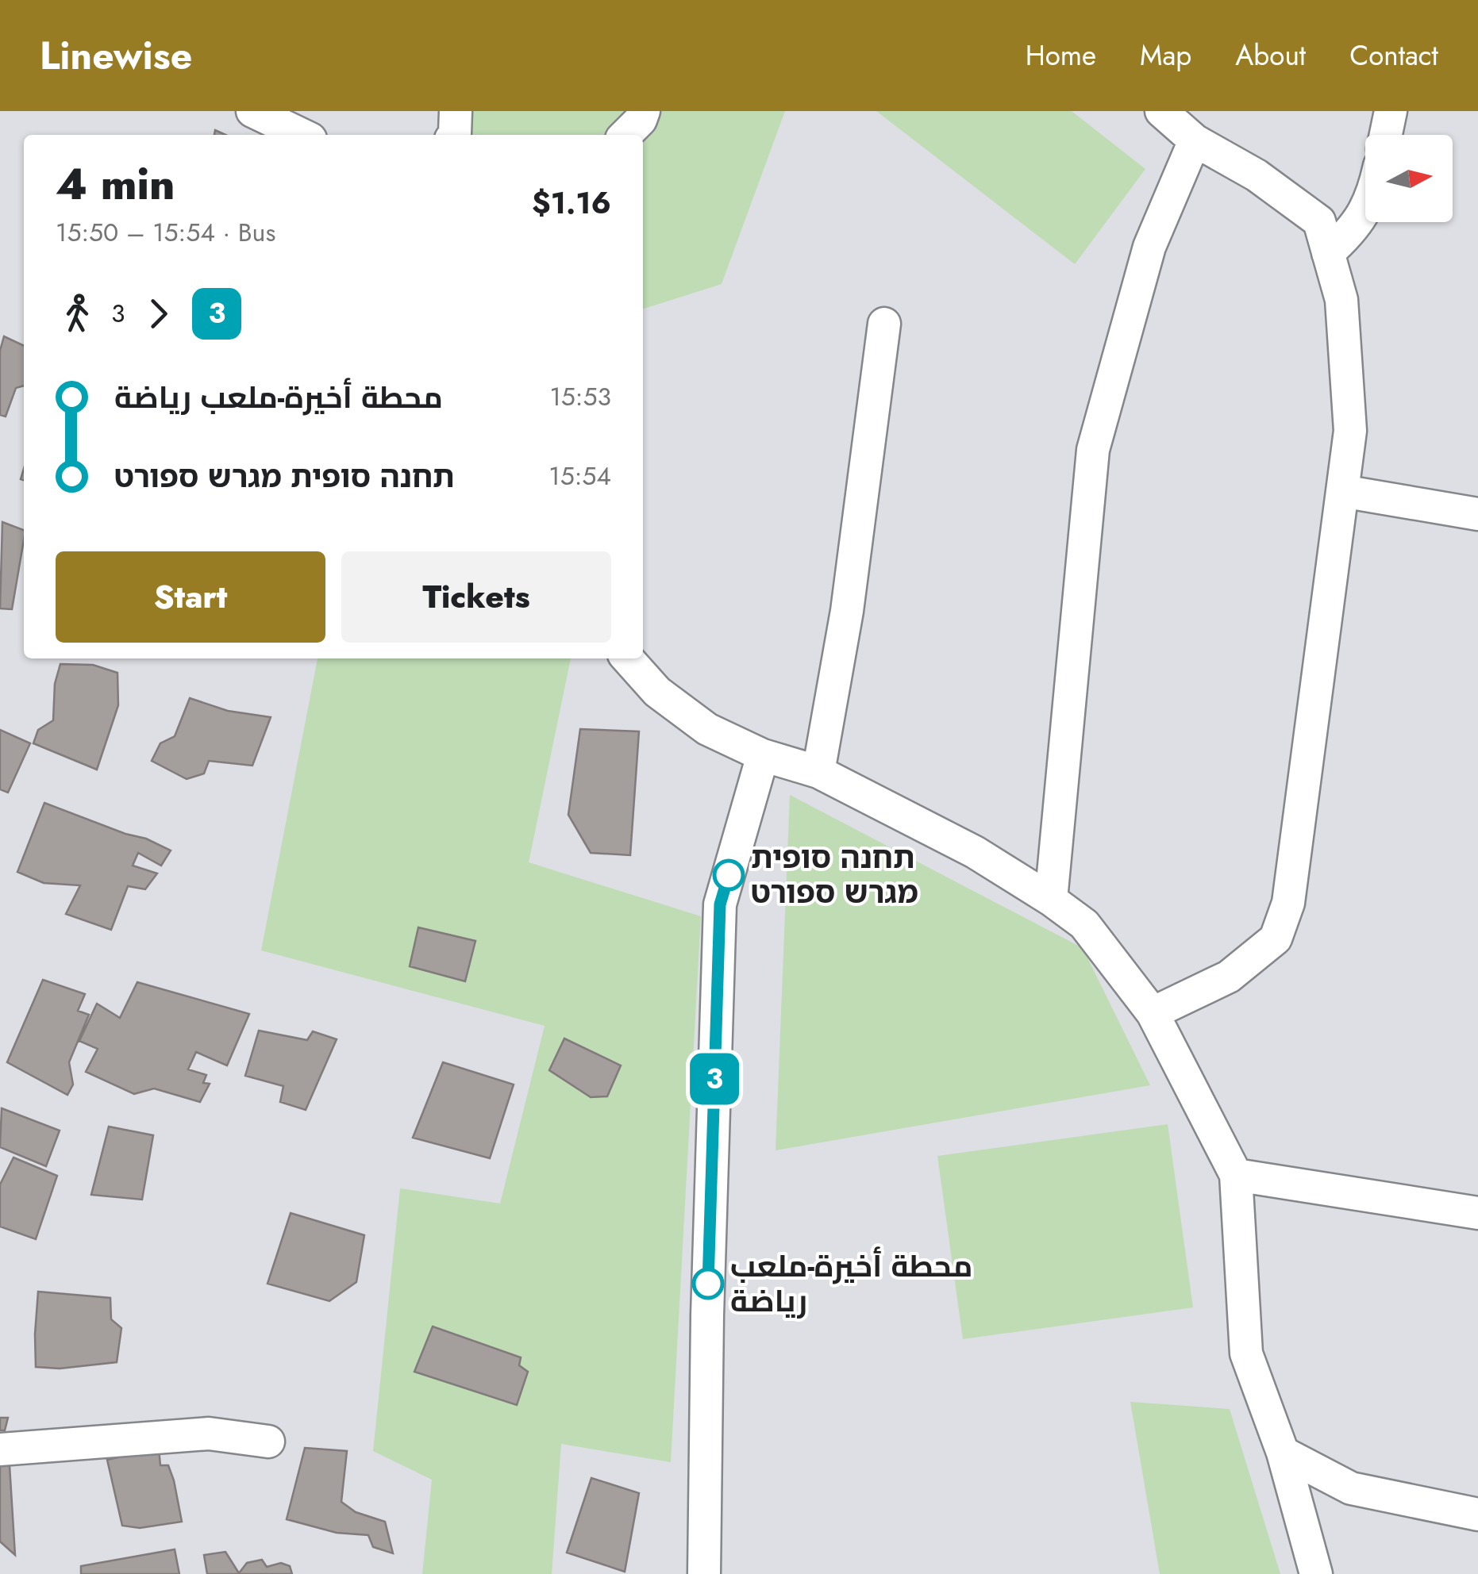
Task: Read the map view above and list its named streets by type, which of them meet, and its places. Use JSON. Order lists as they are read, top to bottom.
{
  "places": ["תחנה סופית מגרש ספורט", "محطة أخيرة-ملعب رياضة"],
  "lines": ["bus line 3"],
  "north": "right",
  "page": {
    "header": "Linewise",
    "nav": [
      "Home",
      "Map",
      "About",
      "Contact"
    ],
    "on_map": "3",
    "heading": ["4 min", "15:50 – 15:54 · Bus", "$1.16"],
    "legs": ["3", "3"],
    "list": [
      {
        "name": "محطة أخيرة-ملعب رياضة",
        "value": "15:53"
      },
      {
        "name": "תחנה סופית מגרש ספורט",
        "value": "15:54"
      }
    ],
    "buttons": ["Start", "Tickets"]
  }
}
